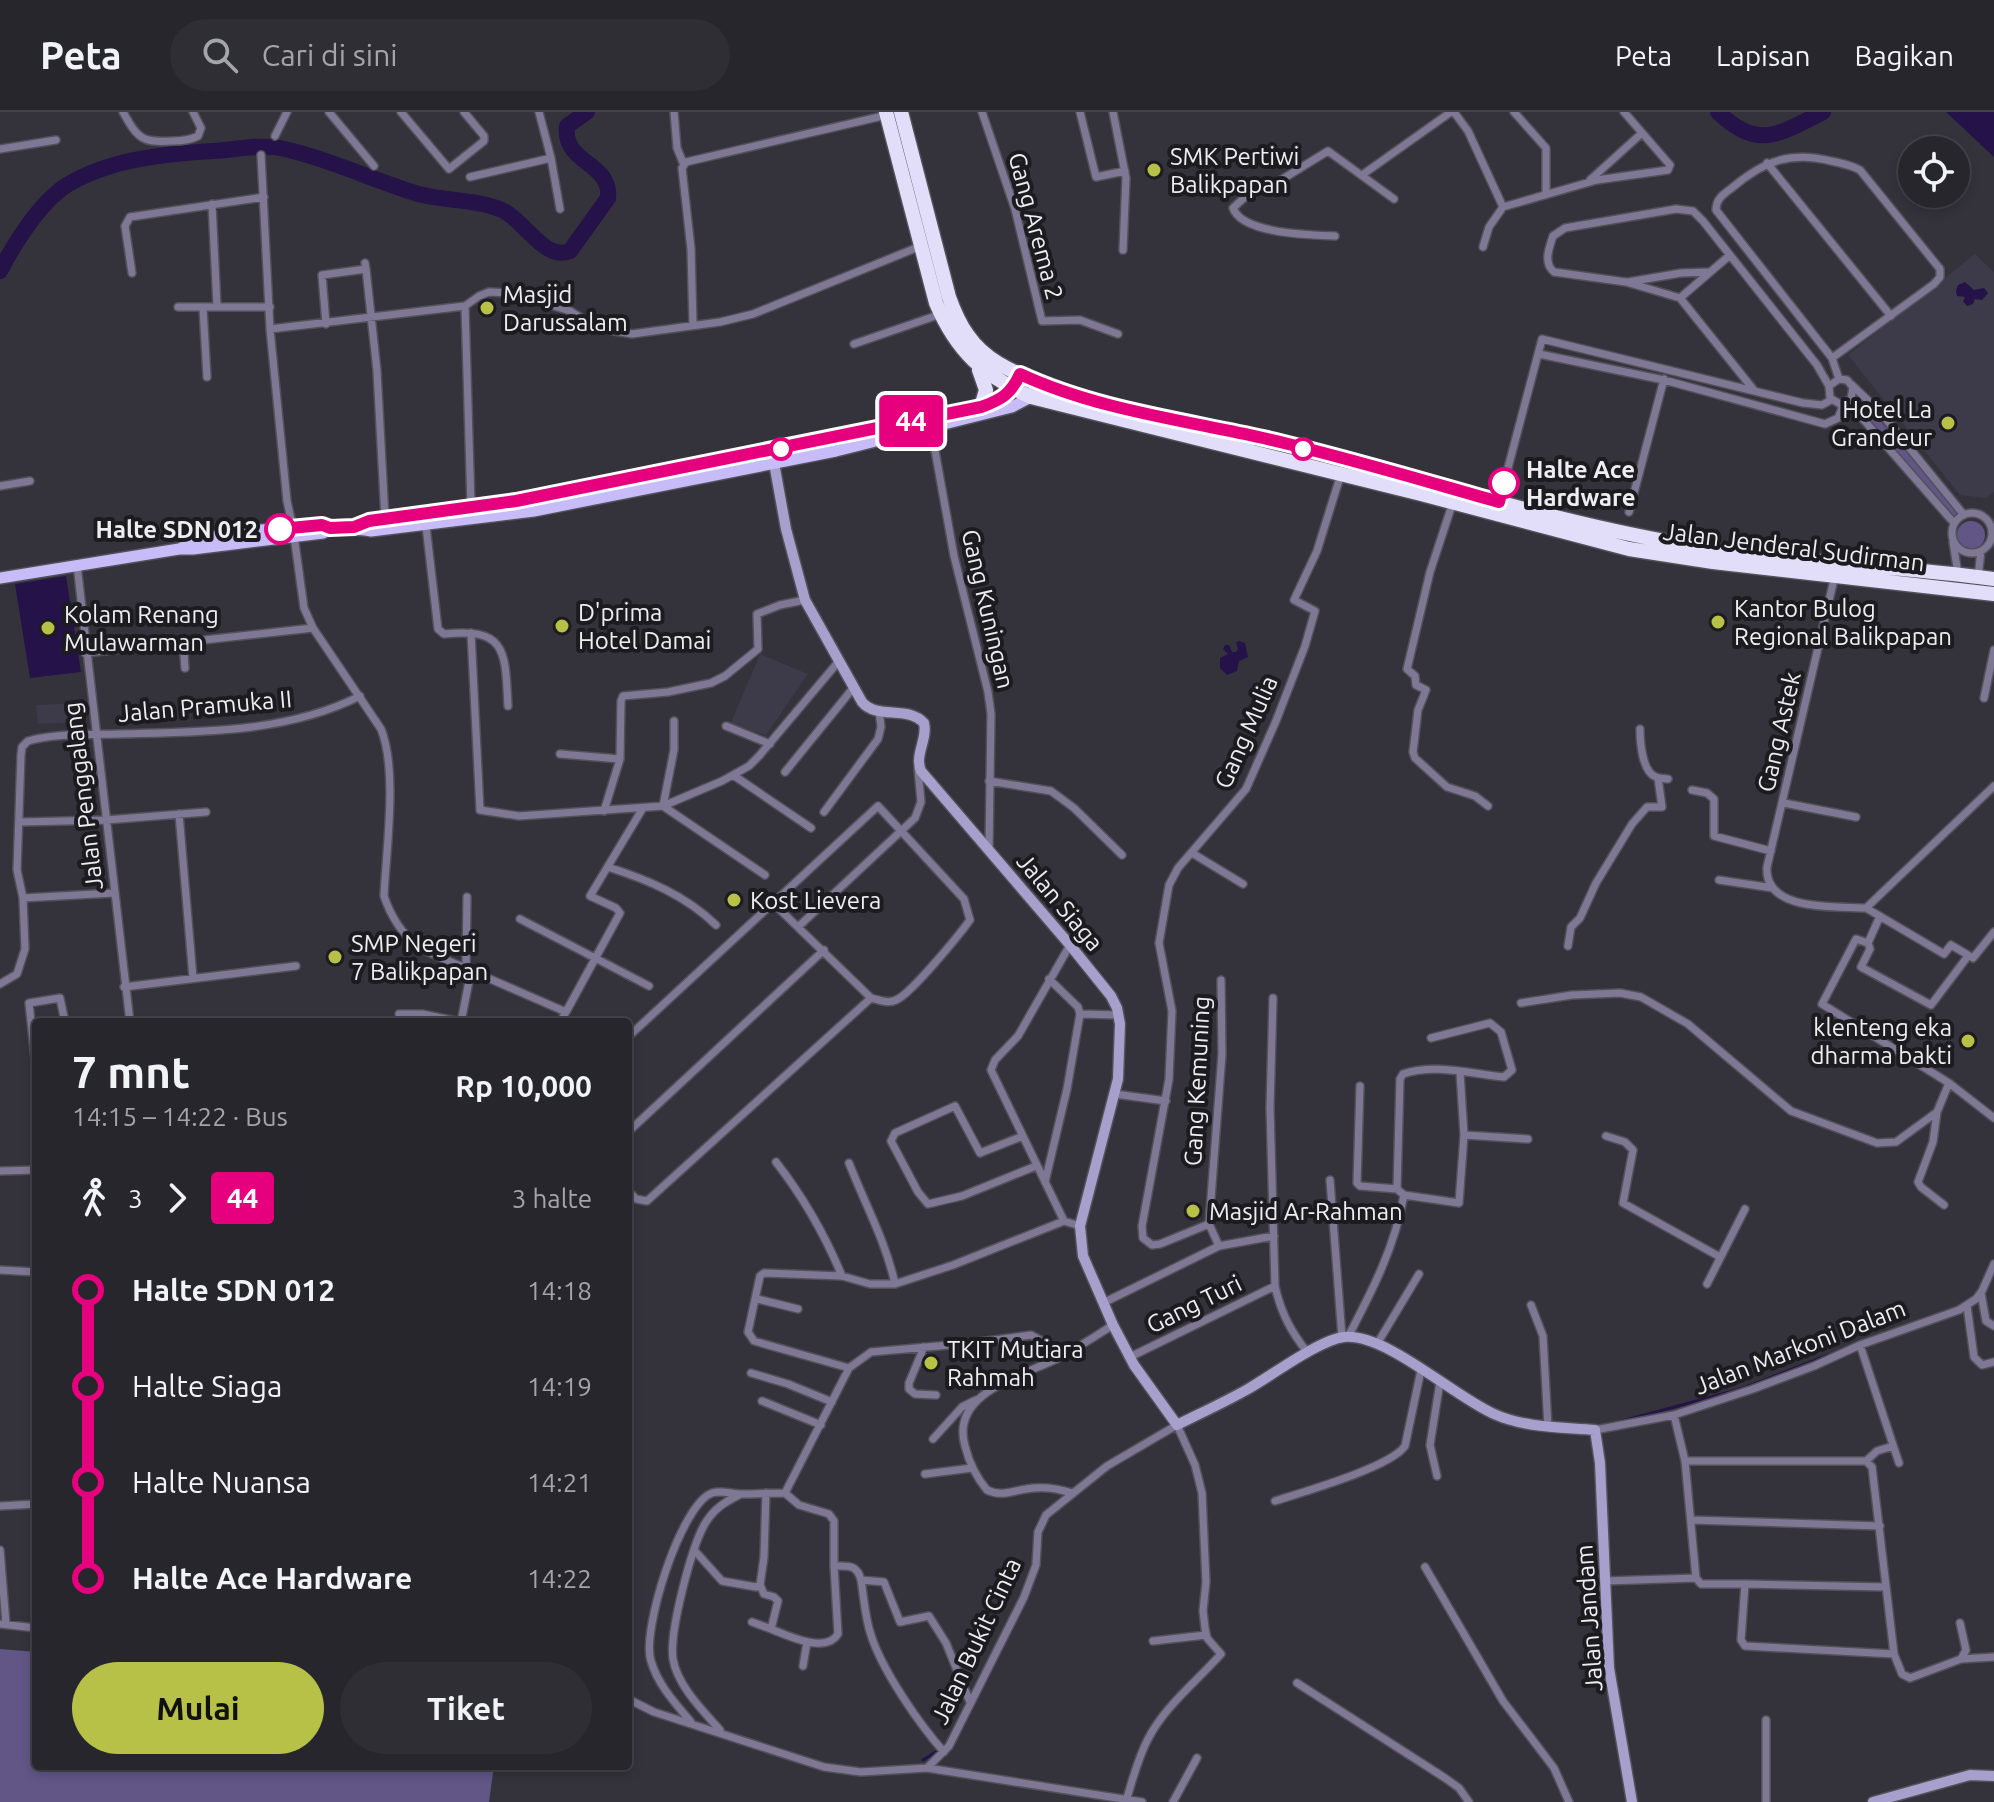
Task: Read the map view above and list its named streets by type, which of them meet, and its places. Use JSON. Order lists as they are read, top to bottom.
{
  "streets": {
    "highway": ["Jalan Jenderal Sudirman"],
    "street": [
      "Gang Arema 2",
      "Gang Kuningan",
      "Jalan Pramuka II",
      "Gang Mulia",
      "Gang Astek",
      "Jalan Penggalang",
      "Jalan Siaga",
      "Gang Kemuning",
      "Gang Turi",
      "Jalan Markoni Dalam",
      "Jalan Jandam",
      "Jalan Bukit Cinta"
    ]
  },
  "crossings": [
    ["Jalan Jenderal Sudirman", "Gang Mulia"],
    ["Jalan Jenderal Sudirman", "Gang Astek"],
    ["Gang Kuningan", "Jalan Siaga"],
    ["Jalan Pramuka II", "Jalan Penggalang"],
    ["Gang Mulia", "Gang Kemuning"],
    ["Jalan Siaga", "Gang Turi"],
    ["Jalan Siaga", "Jalan Bukit Cinta"],
    ["Jalan Markoni Dalam", "Jalan Jandam"]
  ],
  "places": [
    "SMK Pertiwi Balikpapan",
    "Masjid Darussalam",
    "Hotel La Grandeur",
    "Halte Ace Hardware",
    "Halte SDN 012",
    "Kantor Bulog Regional Balikpapan",
    "D'prima Hotel Damai",
    "Kolam Renang Mulawarman",
    "Kost Lievera",
    "SMP Negeri 7 Balikpapan",
    "klenteng eka dharma bakti",
    "Masjid Ar-Rahman",
    "TKIT Mutiara Rahmah"
  ],
  "lines": ["bus line 44"],
  "page": {
    "header": "Peta",
    "search": "Cari di sini",
    "nav": ["Peta", "Lapisan", "Bagikan"],
    "on_map": "44",
    "heading": ["7 mnt", "14:15 – 14:22 · Bus", "Rp 10,000"],
    "legs": ["3", "44", "3 halte"],
    "list": [
      {
        "name": "Halte SDN 012",
        "value": "14:18"
      },
      {
        "name": "Halte Siaga",
        "value": "14:19"
      },
      {
        "name": "Halte Nuansa",
        "value": "14:21"
      },
      {
        "name": "Halte Ace Hardware",
        "value": "14:22"
      }
    ],
    "buttons": ["Mulai", "Tiket"]
  }
}
